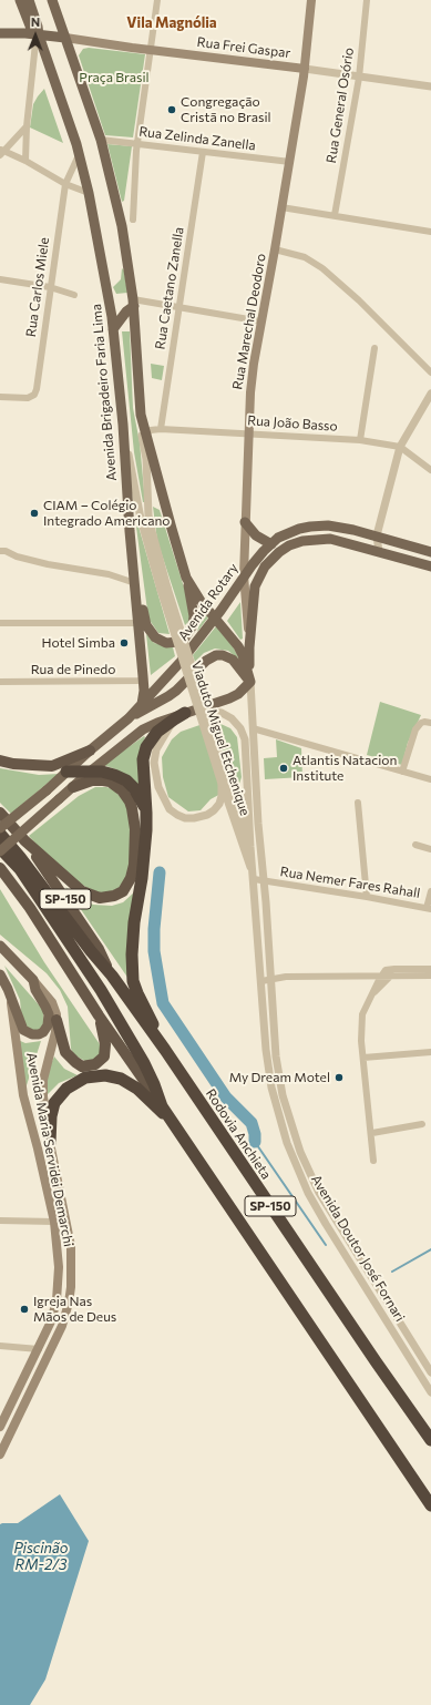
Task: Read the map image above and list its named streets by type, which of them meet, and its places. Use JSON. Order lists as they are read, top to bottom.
{
  "streets": {
    "highway": ["SP-150", "Rodovia Anchieta"],
    "main road": [
      "Rua Frei Gaspar",
      "Rua Marechal Deodoro",
      "Avenida Brigadeiro Faria Lima",
      "Avenida Rotary",
      "Avenida Maria Servidei Demarchi"
    ],
    "street": [
      "Rua General Osório",
      "Rua Zelinda Zanella",
      "Rua Carlos Miele",
      "Rua Caetano Zanella",
      "Rua João Basso",
      "Rua de Pinedo",
      "Viaduto Miguel Etchenique",
      "Rua Nemer Fares Rahall",
      "Avenida Doutor José Fornari"
    ]
  },
  "crossings": [
    ["Rua Frei Gaspar", "Rua General Osório"],
    ["Rua Frei Gaspar", "Rua Marechal Deodoro"],
    ["Rua Frei Gaspar", "Avenida Brigadeiro Faria Lima"],
    ["Rua Zelinda Zanella", "Rua Caetano Zanella"],
    ["Rua Zelinda Zanella", "Rua Marechal Deodoro"],
    ["Rua Carlos Miele", "Avenida Brigadeiro Faria Lima"],
    ["Rua Caetano Zanella", "Rua João Basso"],
    ["Rua Marechal Deodoro", "Rua João Basso"],
    ["Rua Marechal Deodoro", "Avenida Rotary"],
    ["Rua Marechal Deodoro", "Avenida Doutor José Fornari"],
    ["Avenida Brigadeiro Faria Lima", "Avenida Rotary"],
    ["Avenida Brigadeiro Faria Lima", "Rua de Pinedo"],
    ["Avenida Brigadeiro Faria Lima", "Viaduto Miguel Etchenique"],
    ["Viaduto Miguel Etchenique", "Rua Nemer Fares Rahall"],
    ["Viaduto Miguel Etchenique", "Avenida Doutor José Fornari"],
    ["Rua Nemer Fares Rahall", "Avenida Doutor José Fornari"]
  ],
  "districts": ["Vila Magnólia"],
  "water": ["Piscinão RM-2/3"],
  "parks": ["Praça Brasil"],
  "places": [
    "Congregação Cristã no Brasil",
    "CIAM – Colégio Integrado Americano",
    "Hotel Simba",
    "Atlantis Natacion Institute",
    "My Dream Motel",
    "Igreja Nas Mãos de Deus"
  ],
  "north": "top"
}
